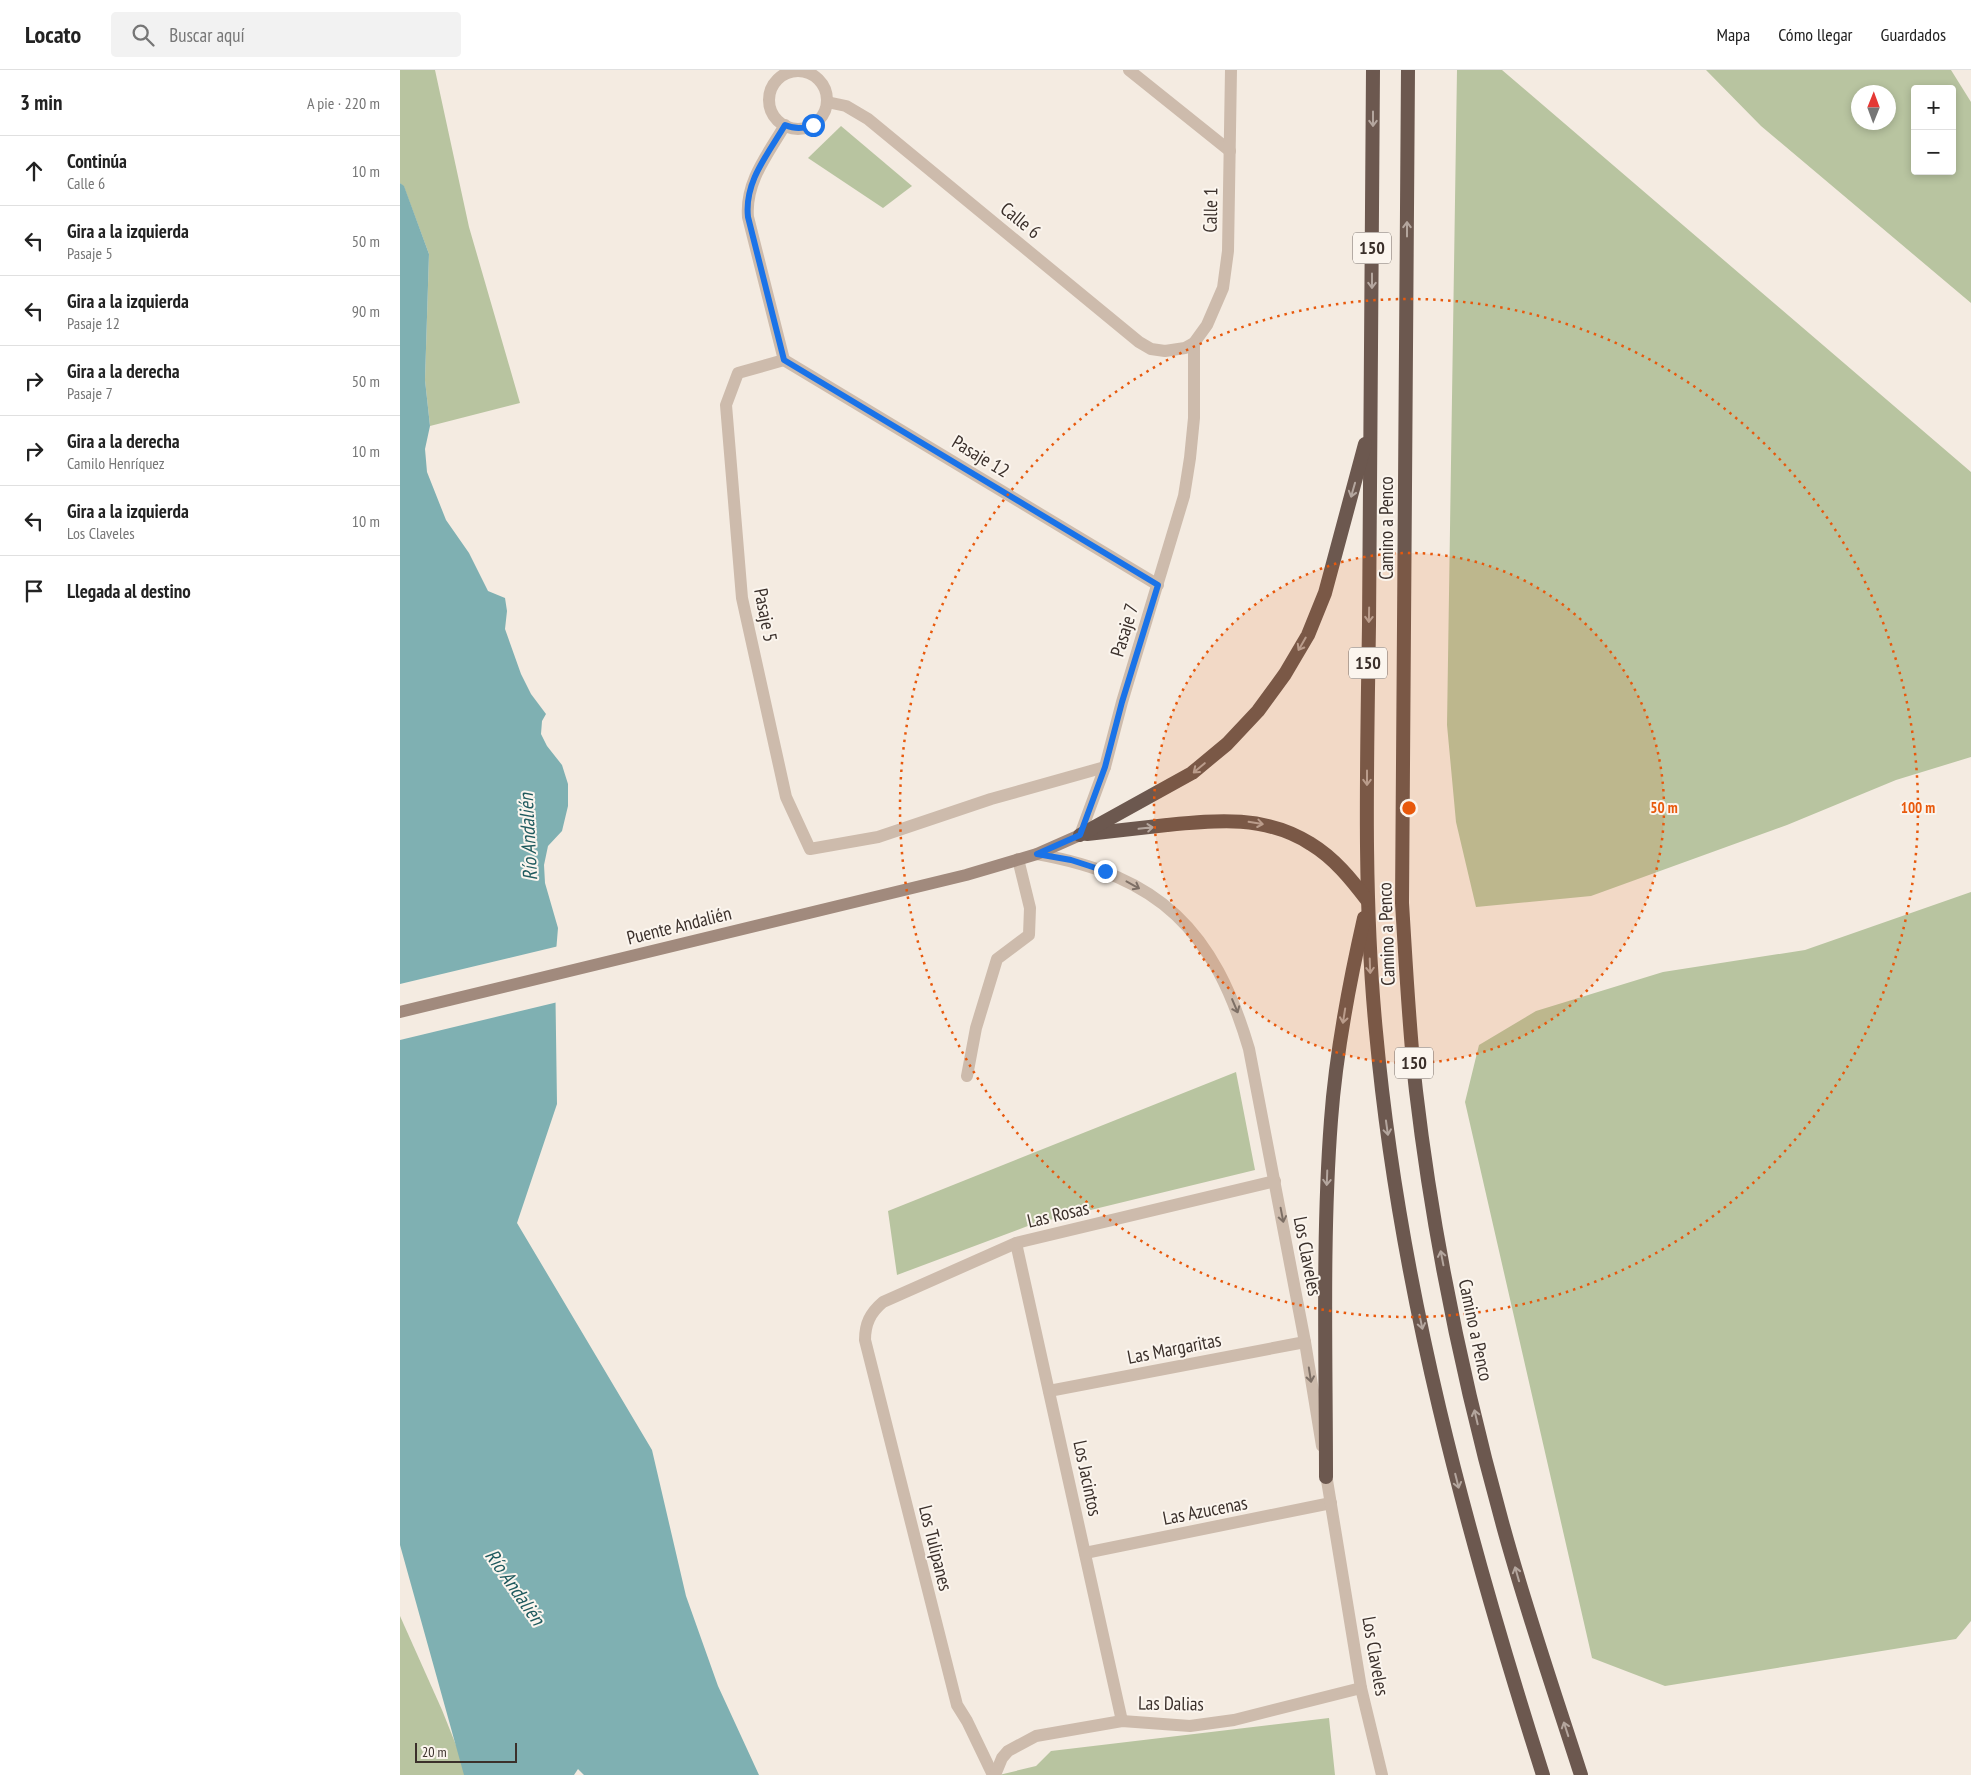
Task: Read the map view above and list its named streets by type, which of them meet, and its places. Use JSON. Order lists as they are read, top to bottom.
{
  "streets": {
    "highway": ["150", "Camino a Penco"],
    "main road": ["Puente Andalién"],
    "street": [
      "Calle 1",
      "Calle 6",
      "Pasaje 12",
      "Pasaje 5",
      "Pasaje 7",
      "Las Rosas",
      "Los Claveles",
      "Las Margaritas",
      "Los Jacintos",
      "Las Azucenas",
      "Los Tulipanes",
      "Las Dalias"
    ]
  },
  "crossings": [
    ["Calle 1", "Calle 6"],
    ["Calle 1", "Pasaje 7"],
    ["Calle 6", "Pasaje 7"],
    ["Pasaje 12", "Pasaje 5"],
    ["Pasaje 12", "Pasaje 7"],
    ["Pasaje 5", "Pasaje 7"],
    ["Pasaje 7", "Puente Andalién"],
    ["Puente Andalién", "Los Claveles"],
    ["Las Rosas", "Los Claveles"],
    ["Las Rosas", "Los Jacintos"],
    ["Las Rosas", "Los Tulipanes"],
    ["Los Claveles", "Las Margaritas"],
    ["Los Claveles", "Las Azucenas"],
    ["Los Claveles", "Las Dalias"],
    ["Las Margaritas", "Los Jacintos"],
    ["Los Jacintos", "Las Azucenas"],
    ["Los Jacintos", "Las Dalias"],
    ["Los Tulipanes", "Las Dalias"]
  ],
  "one_way": ["Los Claveles"],
  "water": ["Río Andalién"],
  "scale_bar": "20 m",
  "north": "top",
  "page": {
    "header": "Locato",
    "search": "Buscar aquí",
    "nav": ["Mapa", "Cómo llegar", "Guardados"],
    "heading": ["3 min", "A pie · 220 m"],
    "map_buttons": ["+", "−"],
    "list": [
      ["Continúa", "Calle 6", "10 m"],
      ["Gira a la izquierda", "Pasaje 5", "50 m"],
      ["Gira a la izquierda", "Pasaje 12", "90 m"],
      ["Gira a la derecha", "Pasaje 7", "50 m"],
      ["Gira a la derecha", "Camilo Henríquez", "10 m"],
      ["Gira a la izquierda", "Los Claveles", "10 m"],
      "Llegada al destino"
    ],
    "scale": "20 m"
  },
  "rings": ["50 m", "100 m"]
}
